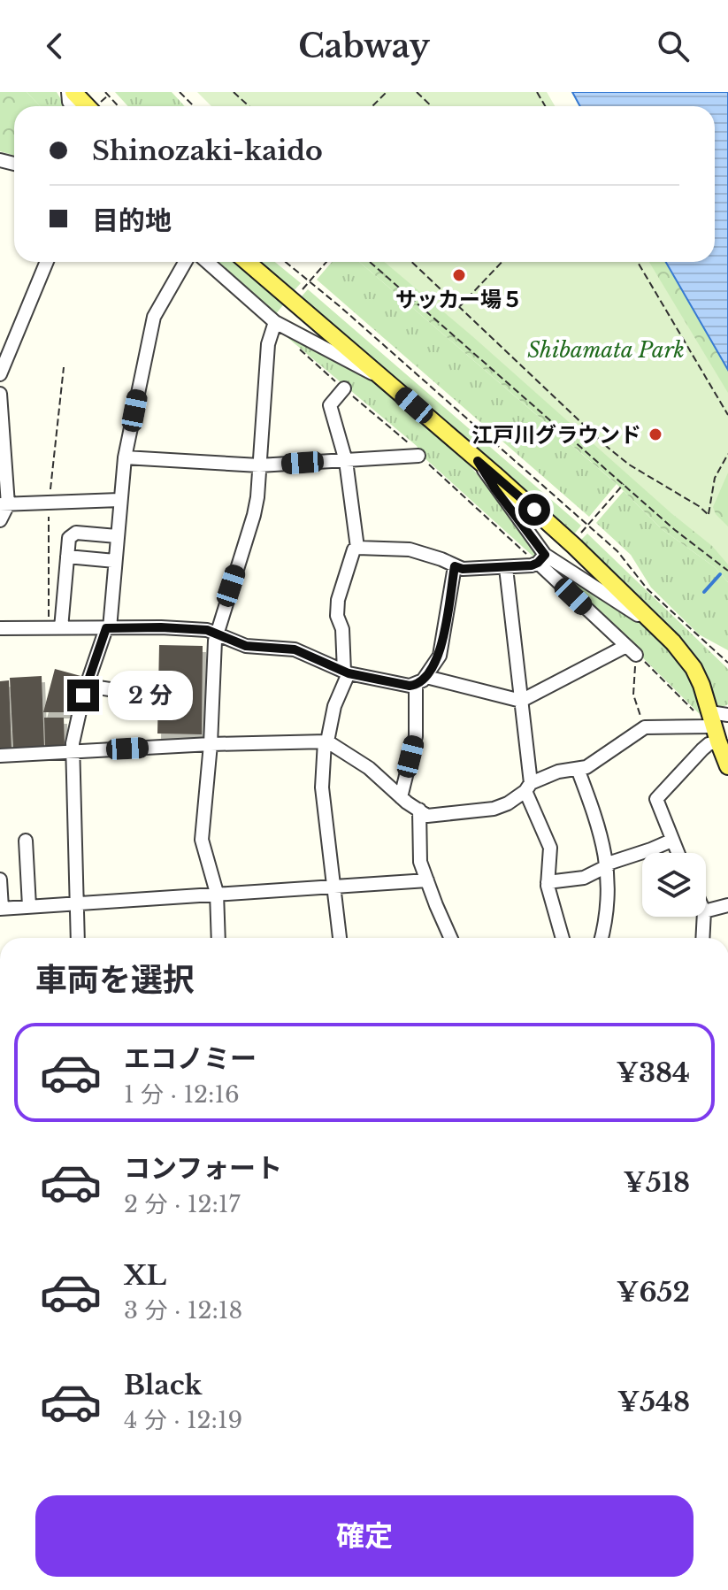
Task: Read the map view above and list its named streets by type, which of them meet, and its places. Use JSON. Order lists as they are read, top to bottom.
{
  "parks": ["Shibamata Park"],
  "places": ["サッカー場５", "江戸川グラウンド"],
  "page": {
    "header": "Cabway",
    "banner": ["Shinozaki-kaido", "目的地"],
    "bubble": "2 分",
    "heading": "車両を選択",
    "list": [
      {
        "name": "エコノミー",
        "note": "1 分 · 12:16",
        "value": "¥384"
      },
      {
        "name": "コンフォート",
        "note": "2 分 · 12:17",
        "value": "¥518"
      },
      {
        "name": "XL",
        "note": "3 分 · 12:18",
        "value": "¥652"
      },
      {
        "name": "Black",
        "note": "4 分 · 12:19",
        "value": "¥548"
      }
    ],
    "buttons": "確定"
  }
}
